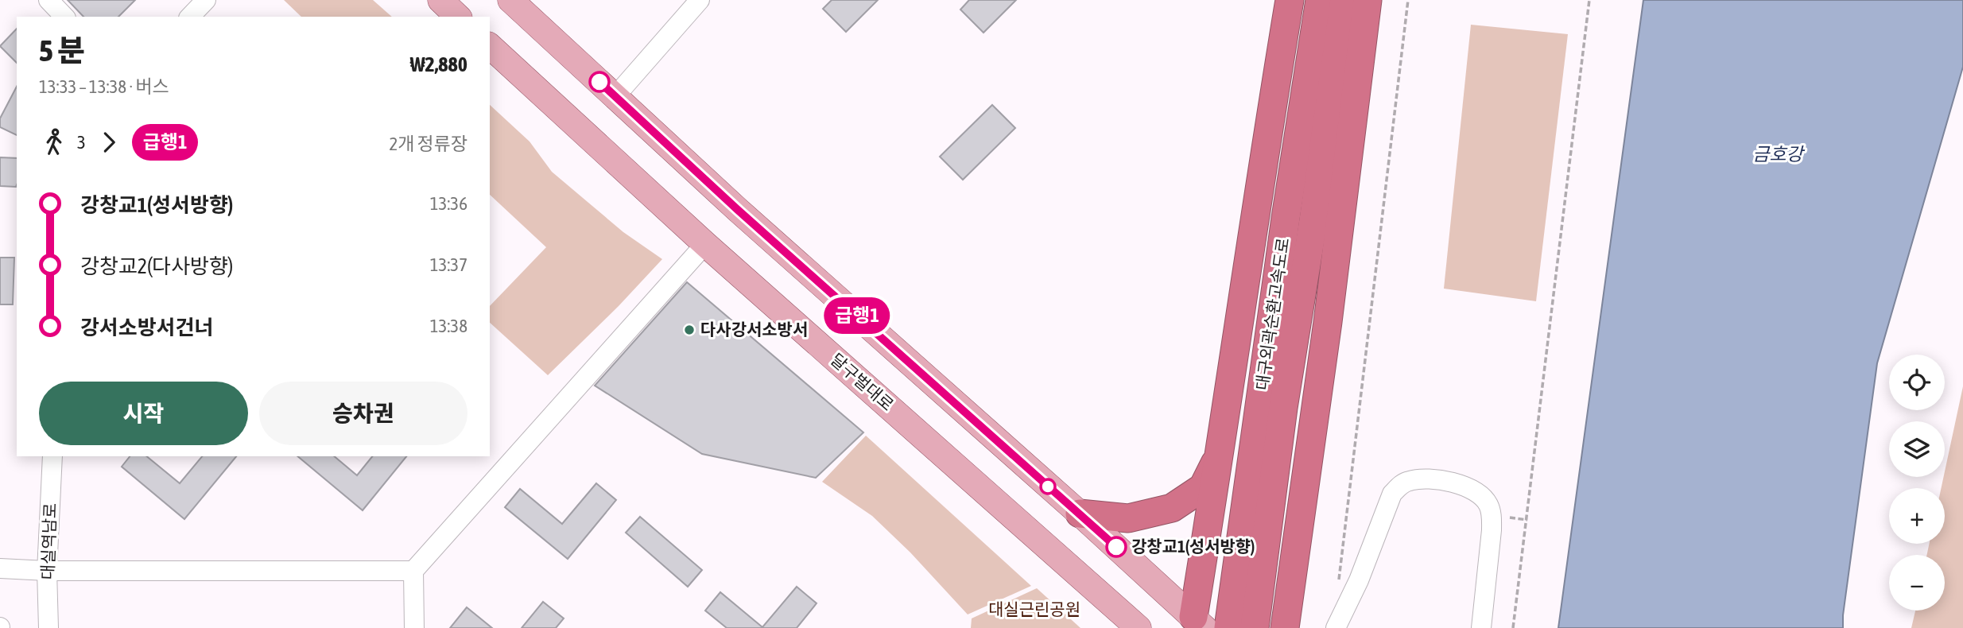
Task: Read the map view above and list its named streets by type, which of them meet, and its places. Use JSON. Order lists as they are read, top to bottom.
{
  "streets": {
    "highway": ["대구외곽순환고속도로"],
    "main road": ["달구벌대로"],
    "street": ["대실역남로"]
  },
  "water": ["금호강"],
  "parks": ["대실근린공원"],
  "places": ["다사강서소방서", "강창교1(성서방향)"],
  "lines": ["bus line 급행1"],
  "page": {
    "on_map": "급행1",
    "heading": ["5 분", "13:33 – 13:38 · 버스", "₩2,880"],
    "legs": ["3", "급행1", "2개 정류장"],
    "list": [
      {
        "name": "강창교1(성서방향)",
        "value": "13:36"
      },
      {
        "name": "강창교2(다사방향)",
        "value": "13:37"
      },
      {
        "name": "강서소방서건너",
        "value": "13:38"
      }
    ],
    "map_buttons": ["+", "−"],
    "buttons": ["시작", "승차권"]
  }
}
